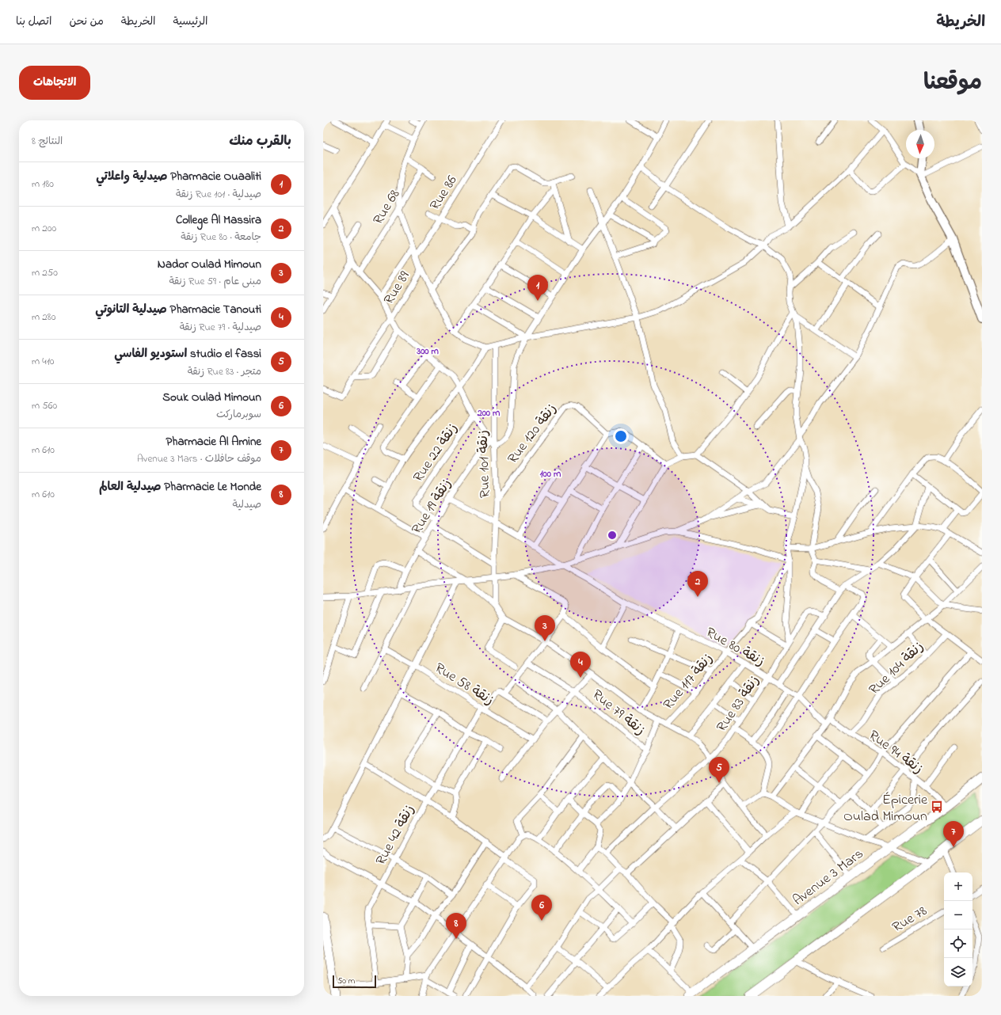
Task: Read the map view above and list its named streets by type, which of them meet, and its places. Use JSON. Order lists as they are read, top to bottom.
{
  "streets": {
    "main road": ["Avenue 3 Mars"],
    "street": [
      "Rue 86",
      "Rue 68",
      "Rue 89",
      "Rue 120 زنقة",
      "Rue 22 زنقة",
      "Rue 101 زنقة",
      "Rue 19 زنقة",
      "Rue 80 زنقة",
      "Rue 104 زنقة",
      "Rue 117 زنقة",
      "Rue 58 زنقة",
      "Rue 83 زنقة",
      "Rue 79 زنقة",
      "Rue 94 زنقة",
      "Rue 42 زنقة",
      "Rue 78"
    ]
  },
  "crossings": [
    ["Rue 120 زنقة", "Rue 101 زنقة"],
    ["Rue 22 زنقة", "Rue 19 زنقة"],
    ["Rue 101 زنقة", "Rue 80 زنقة"],
    ["Rue 19 زنقة", "Rue 80 زنقة"],
    ["Rue 80 زنقة", "Rue 117 زنقة"],
    ["Rue 80 زنقة", "Rue 83 زنقة"],
    ["Rue 104 زنقة", "Rue 94 زنقة"],
    ["Rue 58 زنقة", "Rue 42 زنقة"],
    ["Rue 94 زنقة", "Avenue 3 Mars"]
  ],
  "places": {
    "bus stop": ["Épicerie Oulad Mimoun"]
  },
  "scale_bar": "50 m",
  "north": "bottom",
  "page": {
    "header": "الخريطة",
    "nav": [
      "الرئيسية",
      "الخريطة",
      "من نحن",
      "اتصل بنا"
    ],
    "title": "موقعنا",
    "buttons": "الاتجاهات",
    "heading": ["بالقرب منك", "النتائج: 8"],
    "list": [
      {
        "mark": "1",
        "name": "Pharmacie Ouaaliti صيدلية واعلاتي",
        "note": "صيدلية · Rue 101 زنقة",
        "value": "180 m"
      },
      {
        "mark": "2",
        "name": "College Al Massira",
        "note": "جامعة · Rue 80 زنقة",
        "value": "200 m"
      },
      {
        "mark": "3",
        "name": "Nador Oulad Mimoun",
        "note": "مبنى عام · Rue 59 زنقة",
        "value": "250 m"
      },
      {
        "mark": "4",
        "name": "Pharmacie Tanouti صيدلية التانوتي",
        "note": "صيدلية · Rue 79 زنقة",
        "value": "280 m"
      },
      {
        "mark": "5",
        "name": "studio el fassi استوديو الفاسي",
        "note": "متجر · Rue 83 زنقة",
        "value": "410 m"
      },
      {
        "mark": "6",
        "name": "Souk Oulad Mimoun",
        "note": "سوبرماركت",
        "value": "560 m"
      },
      {
        "mark": "7",
        "name": "Pharmacie Al Amine",
        "note": "موقف حافلات · Avenue 3 Mars",
        "value": "610 m"
      },
      {
        "mark": "8",
        "name": "Pharmacie Le Monde صيدلية العالم",
        "note": "صيدلية",
        "value": "610 m"
      }
    ],
    "pins": [
      "1",
      "2",
      "3",
      "4",
      "5",
      "7",
      "6",
      "8"
    ],
    "map_buttons": ["+", "−"],
    "scale": "50 m"
  },
  "rings": ["300 m", "200 m", "100 m"]
}
